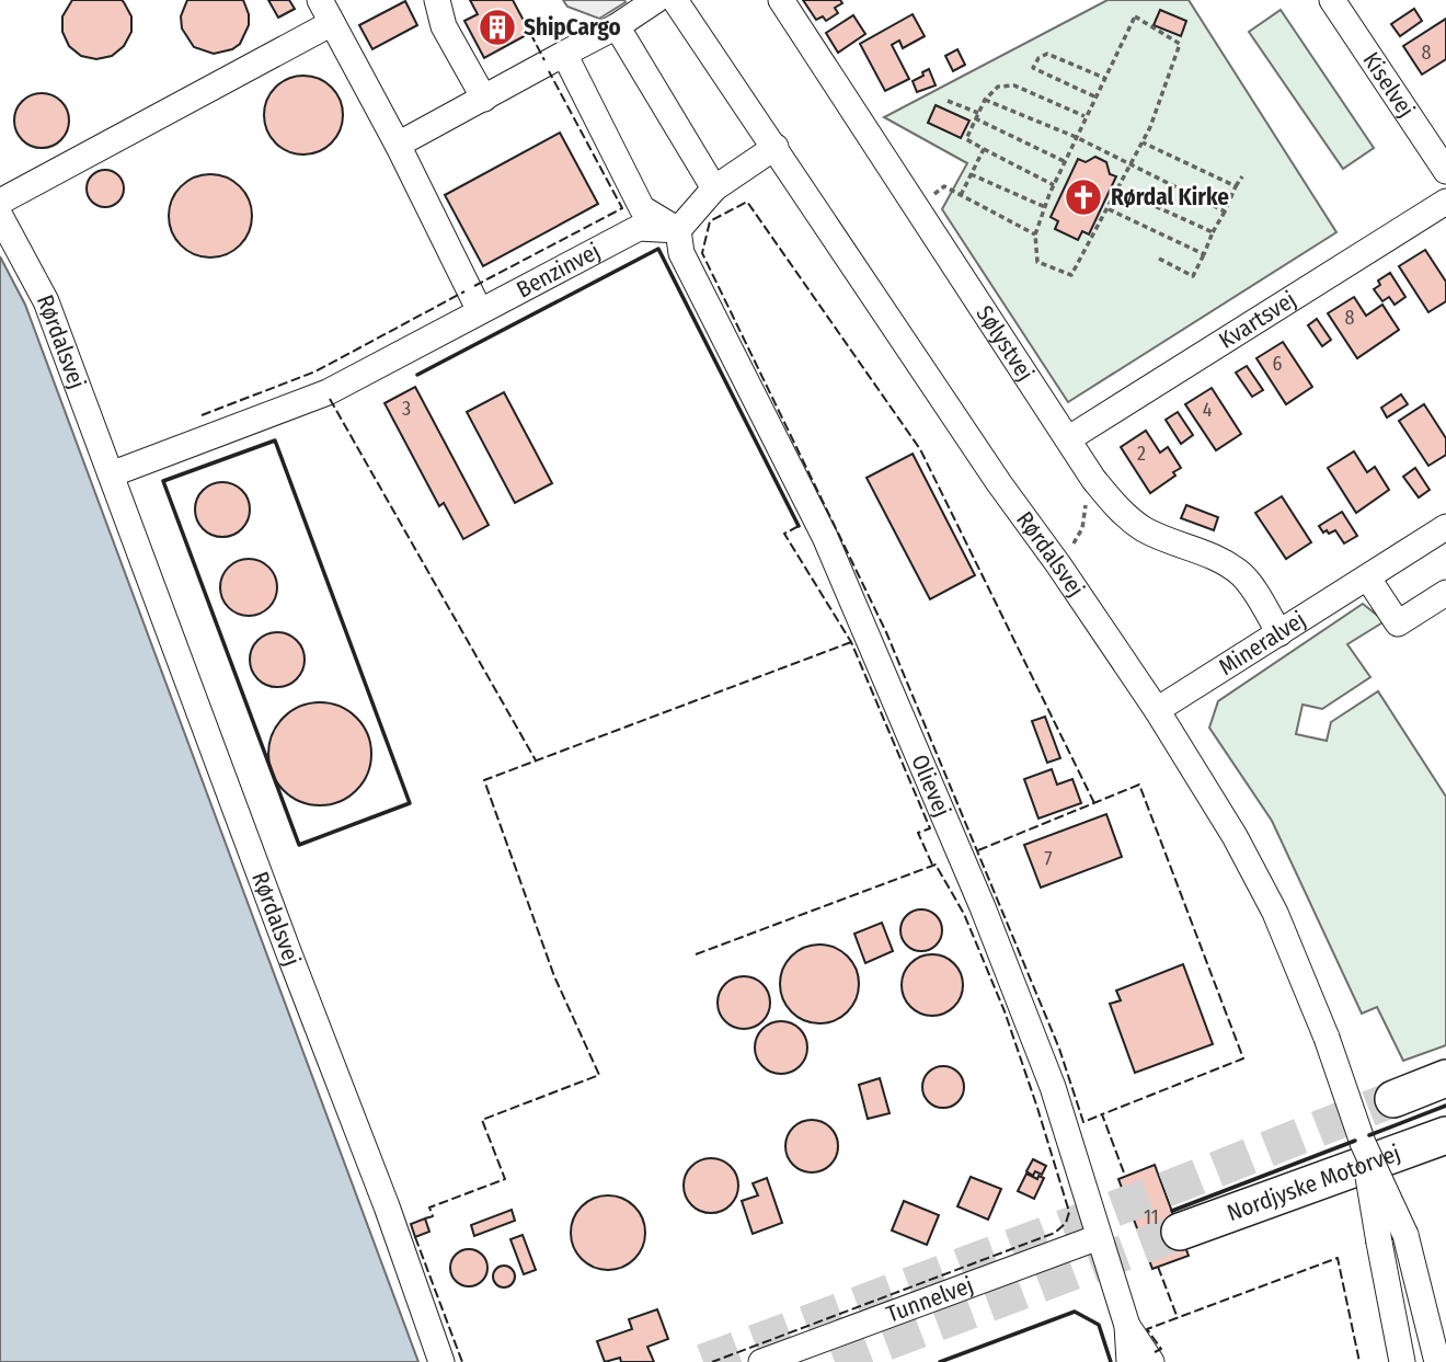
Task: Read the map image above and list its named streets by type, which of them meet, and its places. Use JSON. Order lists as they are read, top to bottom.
{
  "streets": {
    "highway": ["Nordjyske Motorvej"],
    "street": [
      "Kiselvej",
      "Benzinvej",
      "Kvartsvej",
      "Rørdalsvej",
      "Sølystvej",
      "Mineralvej",
      "Olievej",
      "Tunnelvej"
    ]
  },
  "crossings": [
    ["Benzinvej", "Rørdalsvej"],
    ["Benzinvej", "Olievej"],
    ["Kvartsvej", "Sølystvej"],
    ["Rørdalsvej", "Mineralvej"],
    ["Sølystvej", "Mineralvej"],
    ["Olievej", "Tunnelvej"]
  ],
  "places": {
    "building": ["ShipCargo"],
    "church": ["Rørdal Kirke"]
  },
  "house_numbers": [
    "8",
    "8",
    "6",
    "3",
    "4",
    "2",
    "7",
    "11"
  ]
}
